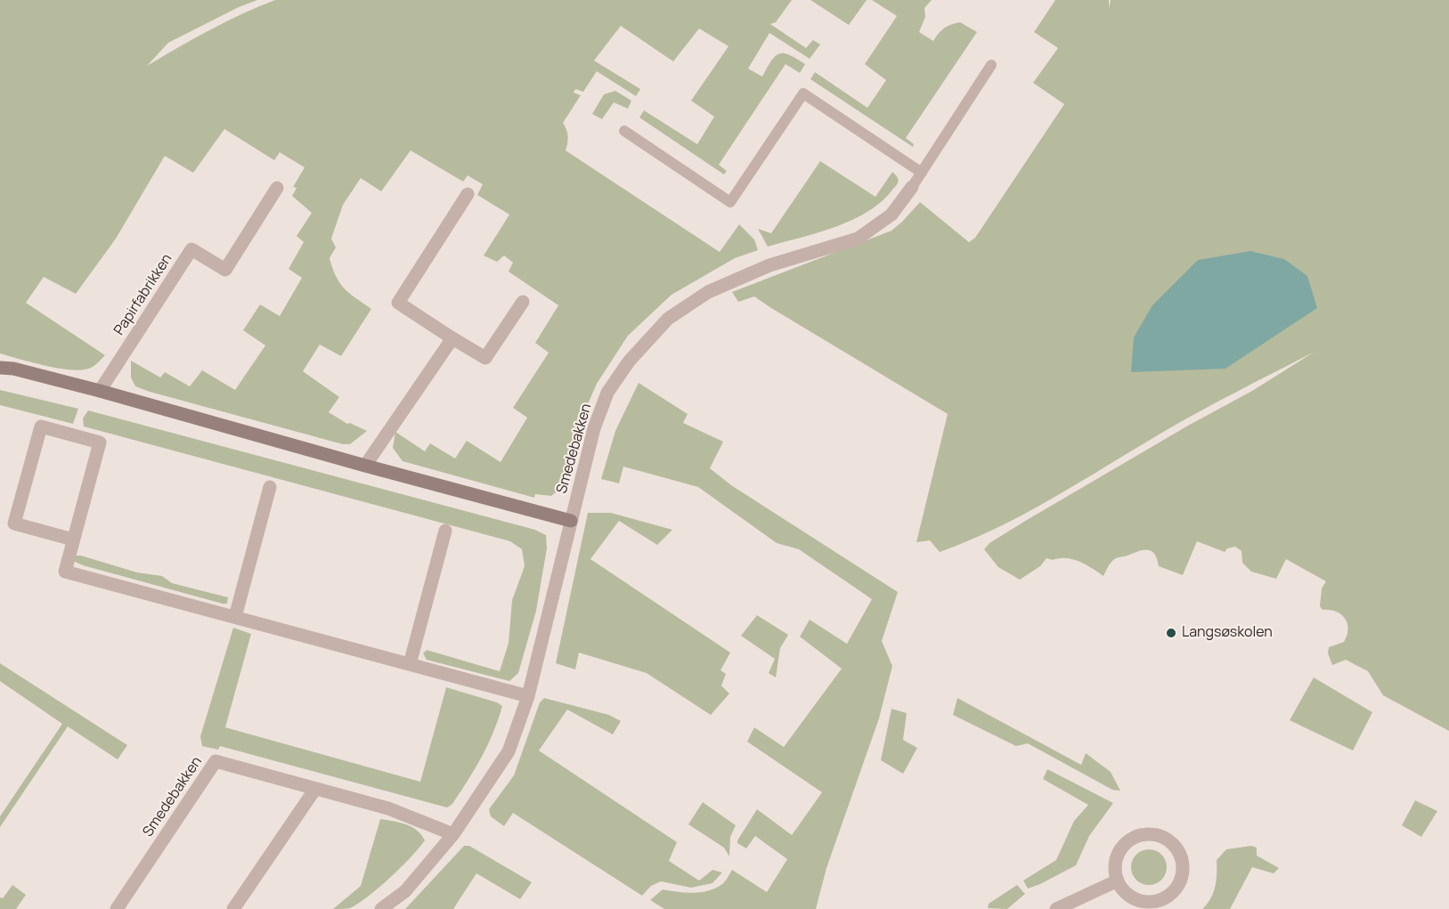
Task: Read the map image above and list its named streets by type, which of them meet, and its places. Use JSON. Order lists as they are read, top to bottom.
{
  "streets": {
    "street": ["Papirfabrikken", "Smedebakken"]
  },
  "places": ["Langsøskolen"]
}
